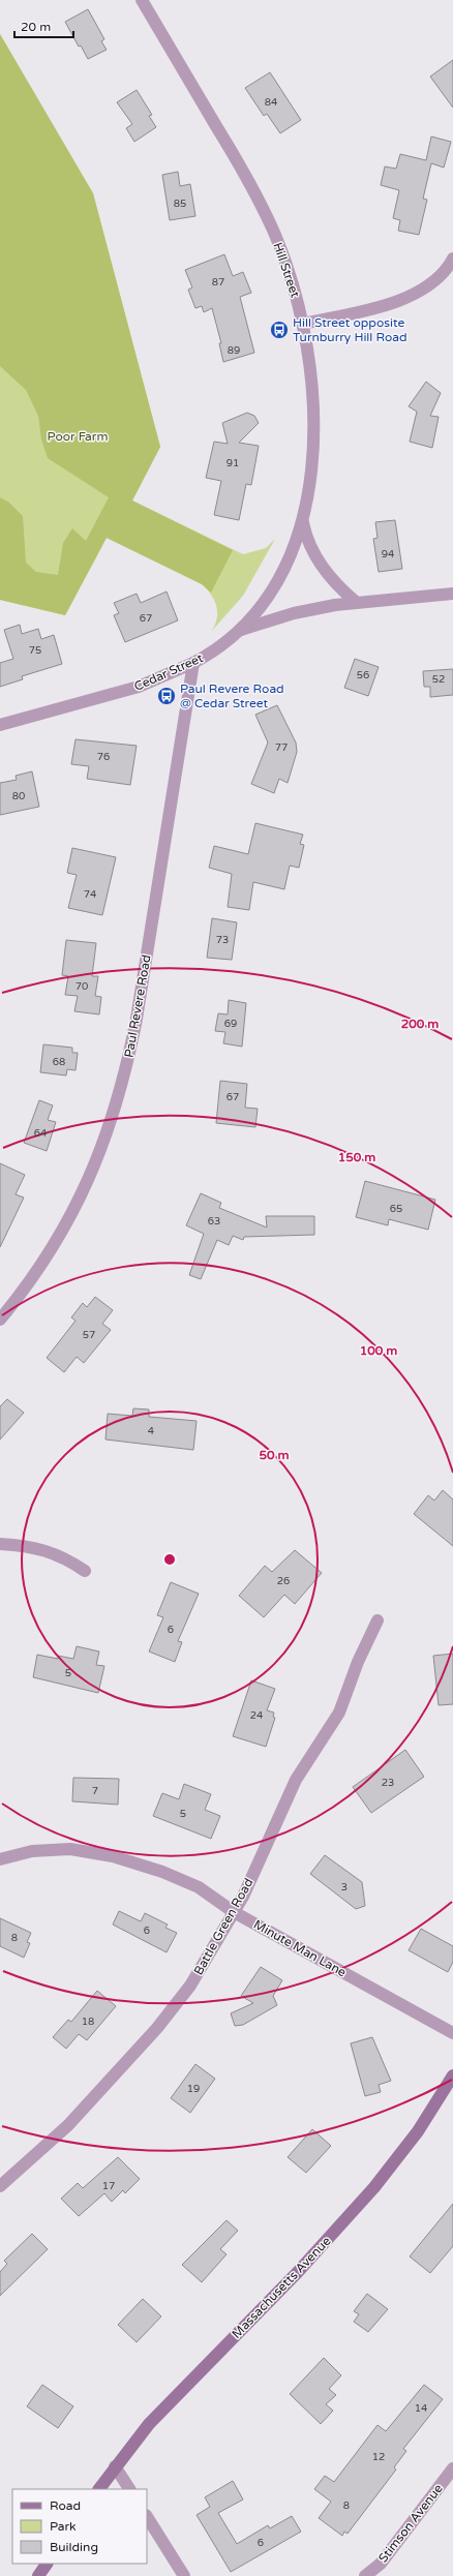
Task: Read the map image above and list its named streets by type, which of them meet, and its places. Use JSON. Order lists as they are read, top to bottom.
{
  "streets": {
    "main road": ["Massachusetts Avenue"],
    "street": [
      "Hill Street",
      "Cedar Street",
      "Paul Revere Road",
      "Battle Green Road",
      "Minute Man Lane",
      "Stimson Avenue"
    ]
  },
  "crossings": [
    ["Hill Street", "Cedar Street"],
    ["Cedar Street", "Paul Revere Road"],
    ["Battle Green Road", "Minute Man Lane"]
  ],
  "parks": ["Poor Farm"],
  "places": {
    "bus stop": ["Hill Street opposite Turnburry Hill Road", "Paul Revere Road @ Cedar Street"]
  },
  "house_numbers": [
    "84",
    "85",
    "87",
    "89",
    "91",
    "94",
    "67",
    "75",
    "56",
    "52",
    "77",
    "76",
    "80",
    "74",
    "73",
    "70",
    "69",
    "68",
    "67",
    "64",
    "65",
    "63",
    "57",
    "4",
    "26",
    "6",
    "5",
    "24",
    "23",
    "7",
    "5",
    "3",
    "6",
    "8",
    "18",
    "19",
    "17",
    "14",
    "12",
    "8",
    "6"
  ],
  "legend": ["Road", "Park", "Building"],
  "scale_bar": "20 m",
  "rings": [
    "200 m",
    "150 m",
    "100 m",
    "50 m"
  ]
}
